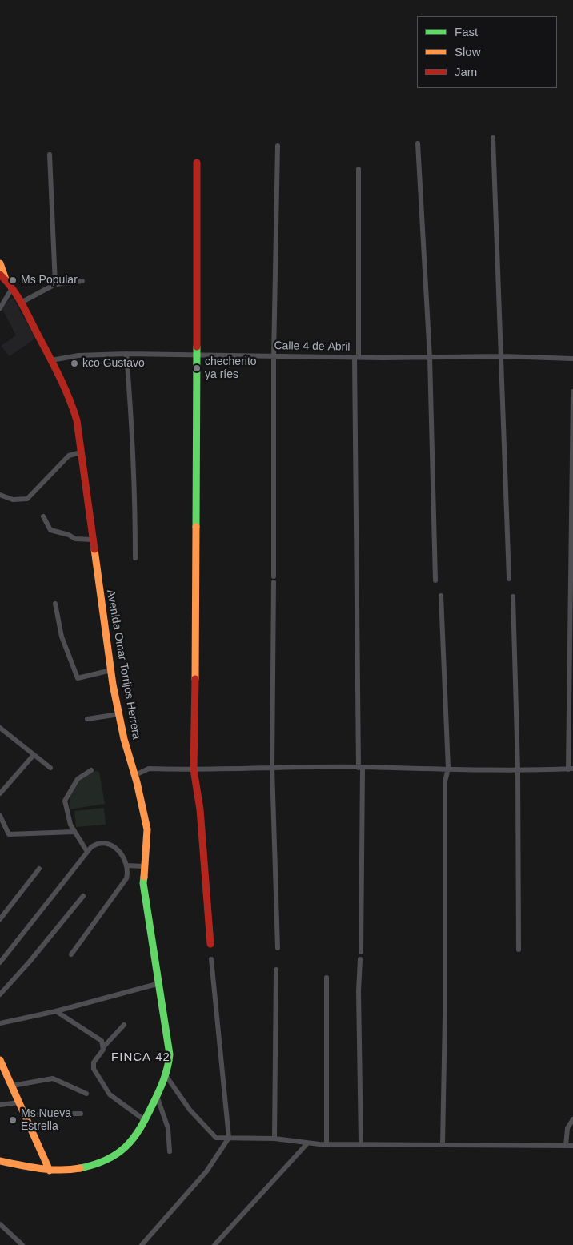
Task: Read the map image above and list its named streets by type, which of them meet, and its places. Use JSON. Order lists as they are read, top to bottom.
{
  "streets": {
    "street": ["Calle 4 de Abril", "Avenida Omar Torrijos Herrera"]
  },
  "crossings": [
    ["Calle 4 de Abril", "Avenida Omar Torrijos Herrera"]
  ],
  "districts": ["FINCA 42"],
  "places": [
    "Ms Popular",
    "kco Gustavo",
    "checherito ya ríes",
    "Ms Nueva Estrella"
  ],
  "legend": ["Fast", "Slow", "Jam"]
}
